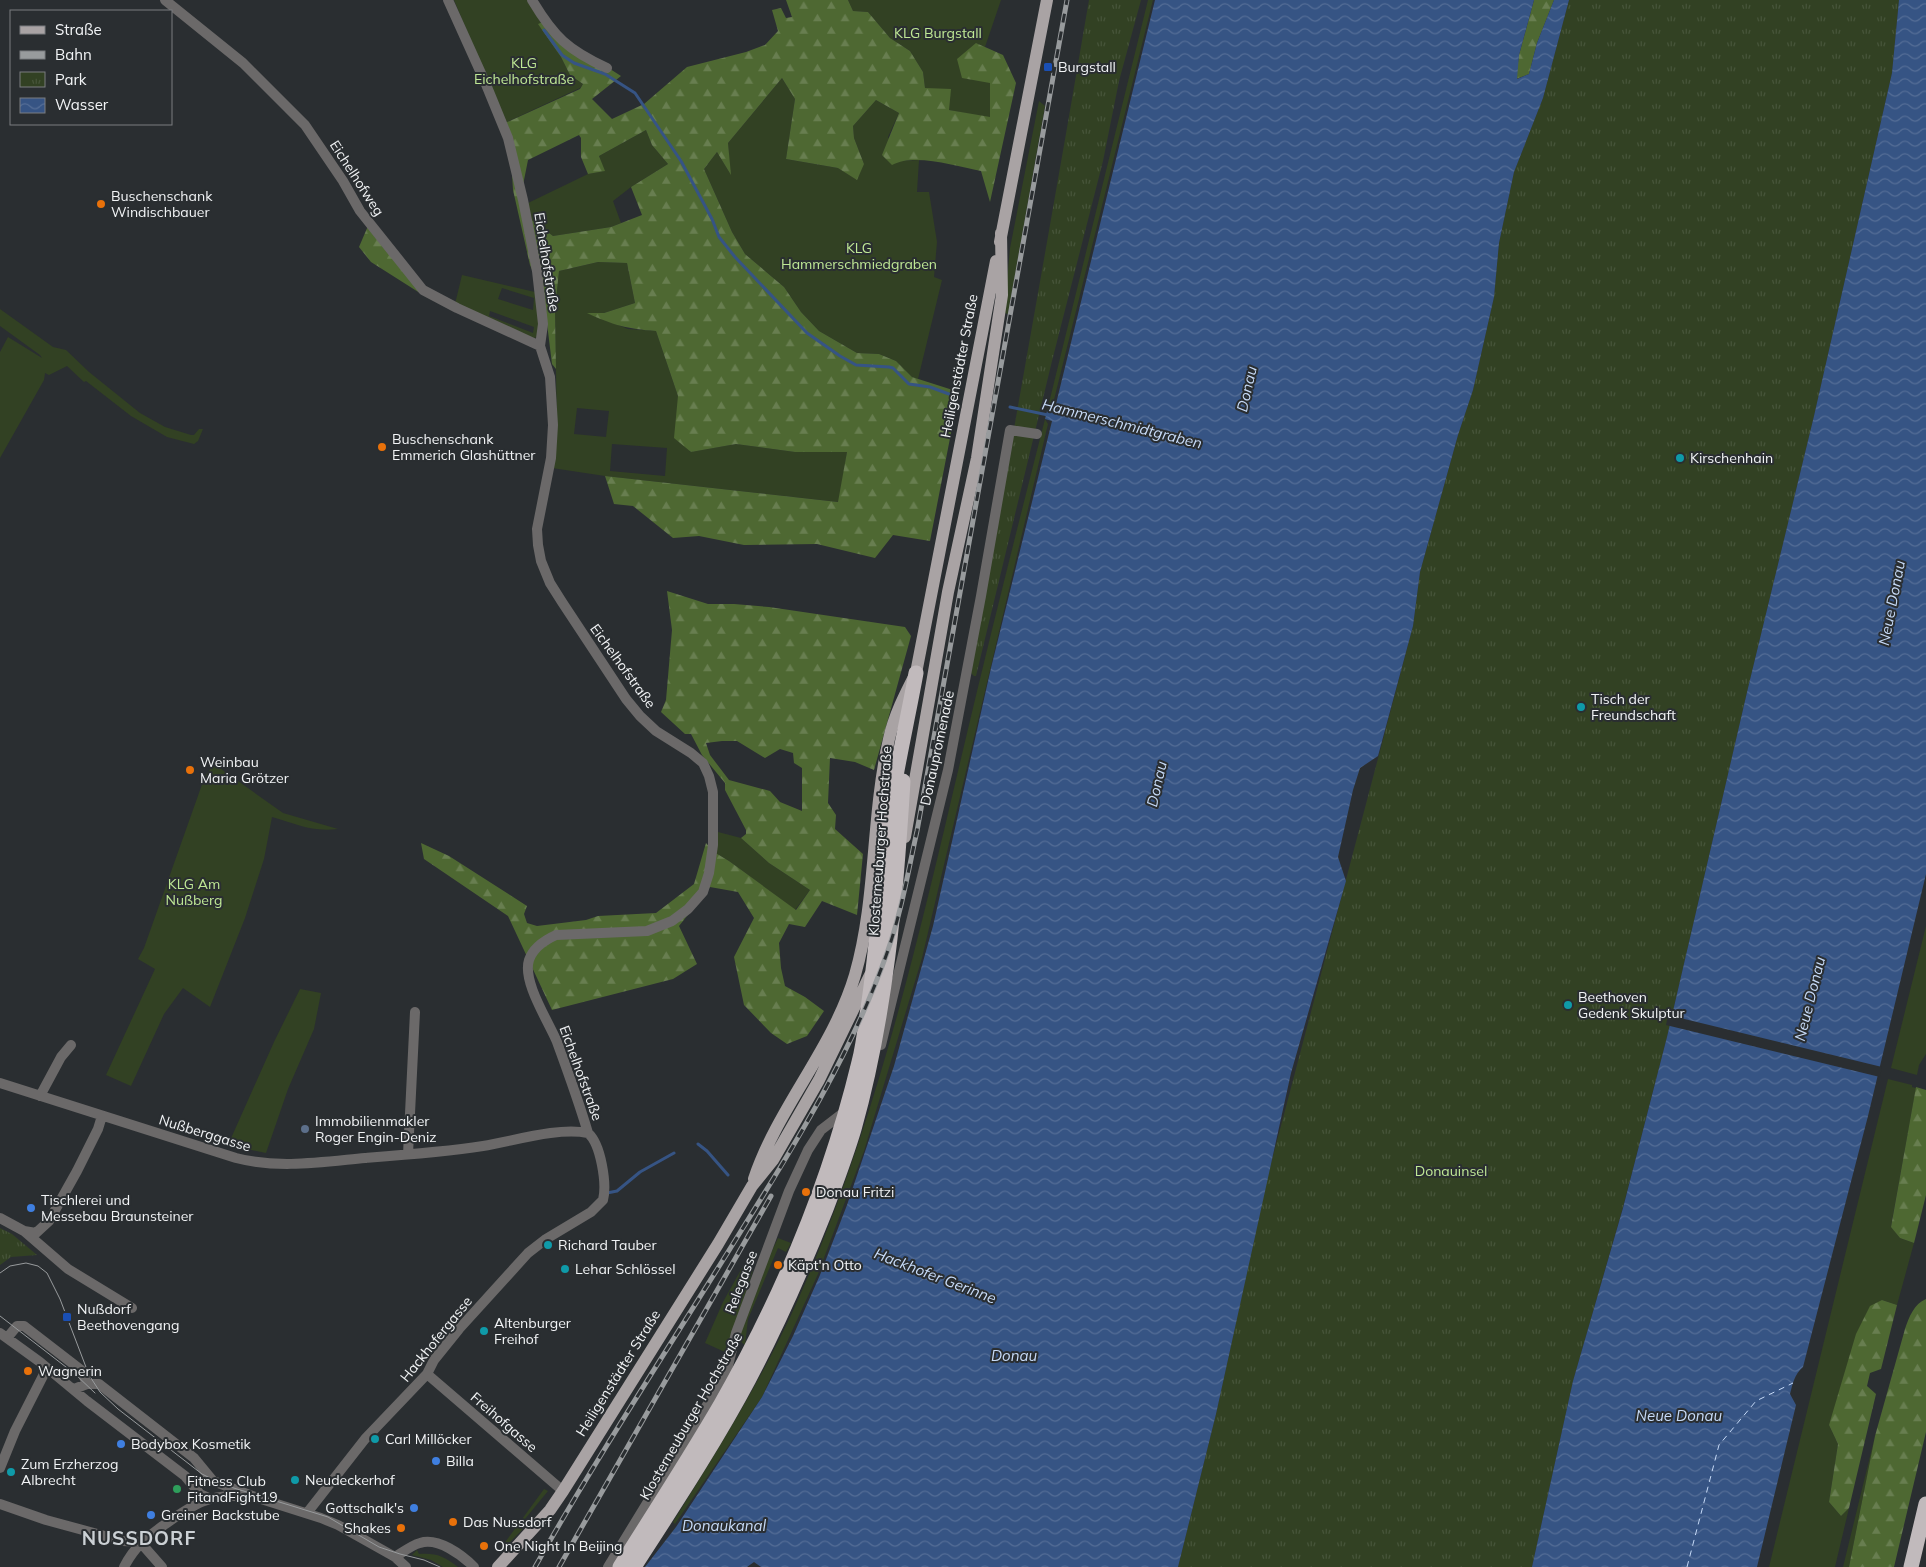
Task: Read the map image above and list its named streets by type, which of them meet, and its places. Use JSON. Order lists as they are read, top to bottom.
{
  "streets": {
    "highway": ["Heiligenstädter Straße", "Klosterneuburger Hochstraße"],
    "street": [
      "Eichelhofweg",
      "Eichelhofstraße",
      "Donaupromenade",
      "Nußberggasse",
      "Relegasse",
      "Hackhofergasse",
      "Freihofgasse"
    ]
  },
  "crossings": [
    ["Eichelhofweg", "Eichelhofstraße"],
    ["Eichelhofstraße", "Nußberggasse"],
    ["Eichelhofstraße", "Hackhofergasse"],
    ["Heiligenstädter Straße", "Klosterneuburger Hochstraße"],
    ["Heiligenstädter Straße", "Freihofgasse"],
    ["Donaupromenade", "Relegasse"],
    ["Hackhofergasse", "Freihofgasse"]
  ],
  "districts": ["NUSSDORF"],
  "water": [
    "Donau",
    "Hammerschmidtgraben",
    "Neue Donau",
    "Hackhofer Gerinne",
    "Donaukanal"
  ],
  "parks": [
    "KLG Burgstall",
    "KLG Eichelhofstraße",
    "KLG Hammerschmiedgraben",
    "KLG Am Nußberg",
    "Donauinsel"
  ],
  "places": {
    "transit": ["Burgstall", "Nußdorf Beethovengang"],
    "other": [
      "Buschenschank Windischbauer",
      "Buschenschank Emmerich Glashüttner",
      "Kirschenhain",
      "Tisch der Freundschaft",
      "Weinbau Maria Grötzer",
      "Beethoven Gedenk Skulptur",
      "Immobilienmakler Roger Engin-Deniz",
      "Donau Fritzi",
      "Tischlerei und Messebau Braunsteiner",
      "Richard Tauber",
      "Käpt'n Otto",
      "Lehar Schlössel",
      "Altenburger Freihof",
      "Wagnerin",
      "Carl Millöcker",
      "Bodybox Kosmetik",
      "Billa",
      "Zum Erzherzog Albrecht",
      "Neudeckerhof",
      "Fitness Club FitandFight19",
      "Gottschalk's",
      "Greiner Backstube",
      "Das Nussdorf",
      "Shakes",
      "One Night In Beijing"
    ]
  },
  "legend": [
    "Straße",
    "Bahn",
    "Park",
    "Wasser"
  ]
}
